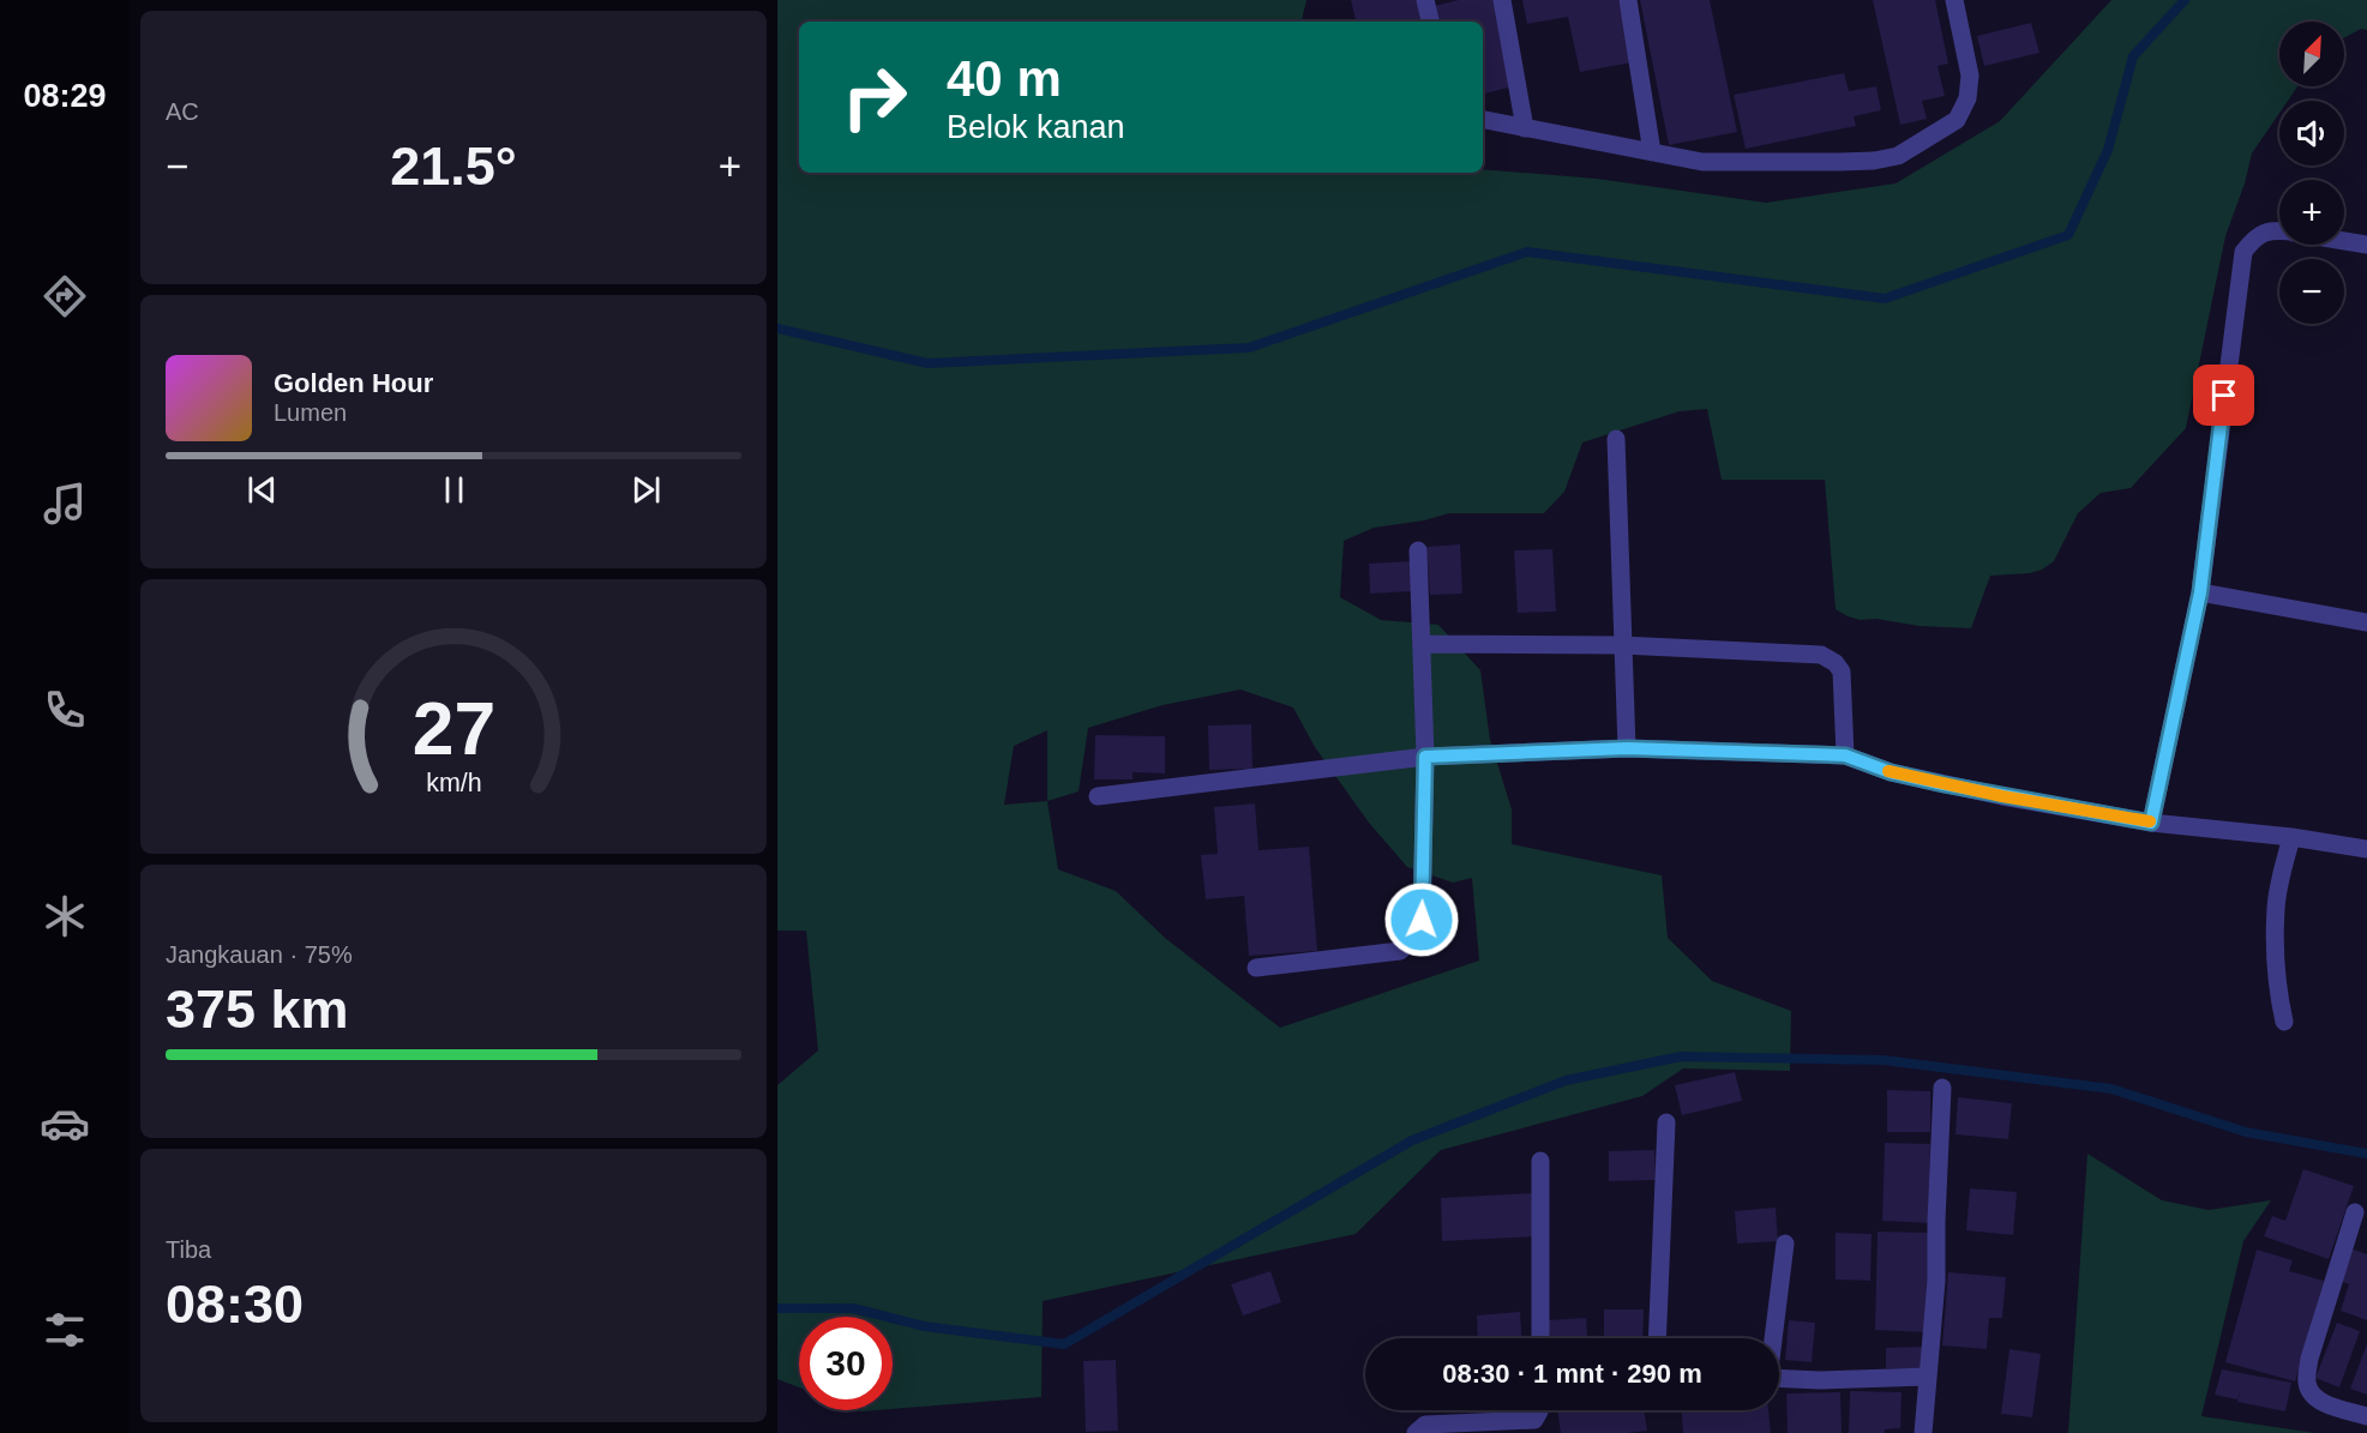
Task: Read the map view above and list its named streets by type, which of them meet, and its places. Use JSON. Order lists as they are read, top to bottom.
{
  "north": "top right",
  "page": {
    "tabs": "08:29",
    "tile": [
      "AC",
      ["Jangkauan · 75%", "375 km"],
      ["Tiba", "08:30"]
    ],
    "map_buttons": ["+", "−"],
    "turn": ["40 m", "Belok kanan"],
    "heat": ["−", "21.5°", "+"],
    "song": ["Golden Hour", "Lumen"],
    "limit": "30",
    "trip": "08:30 · 1 mnt · 290 m",
    "gauge": ["27", "km/h"]
  }
}
